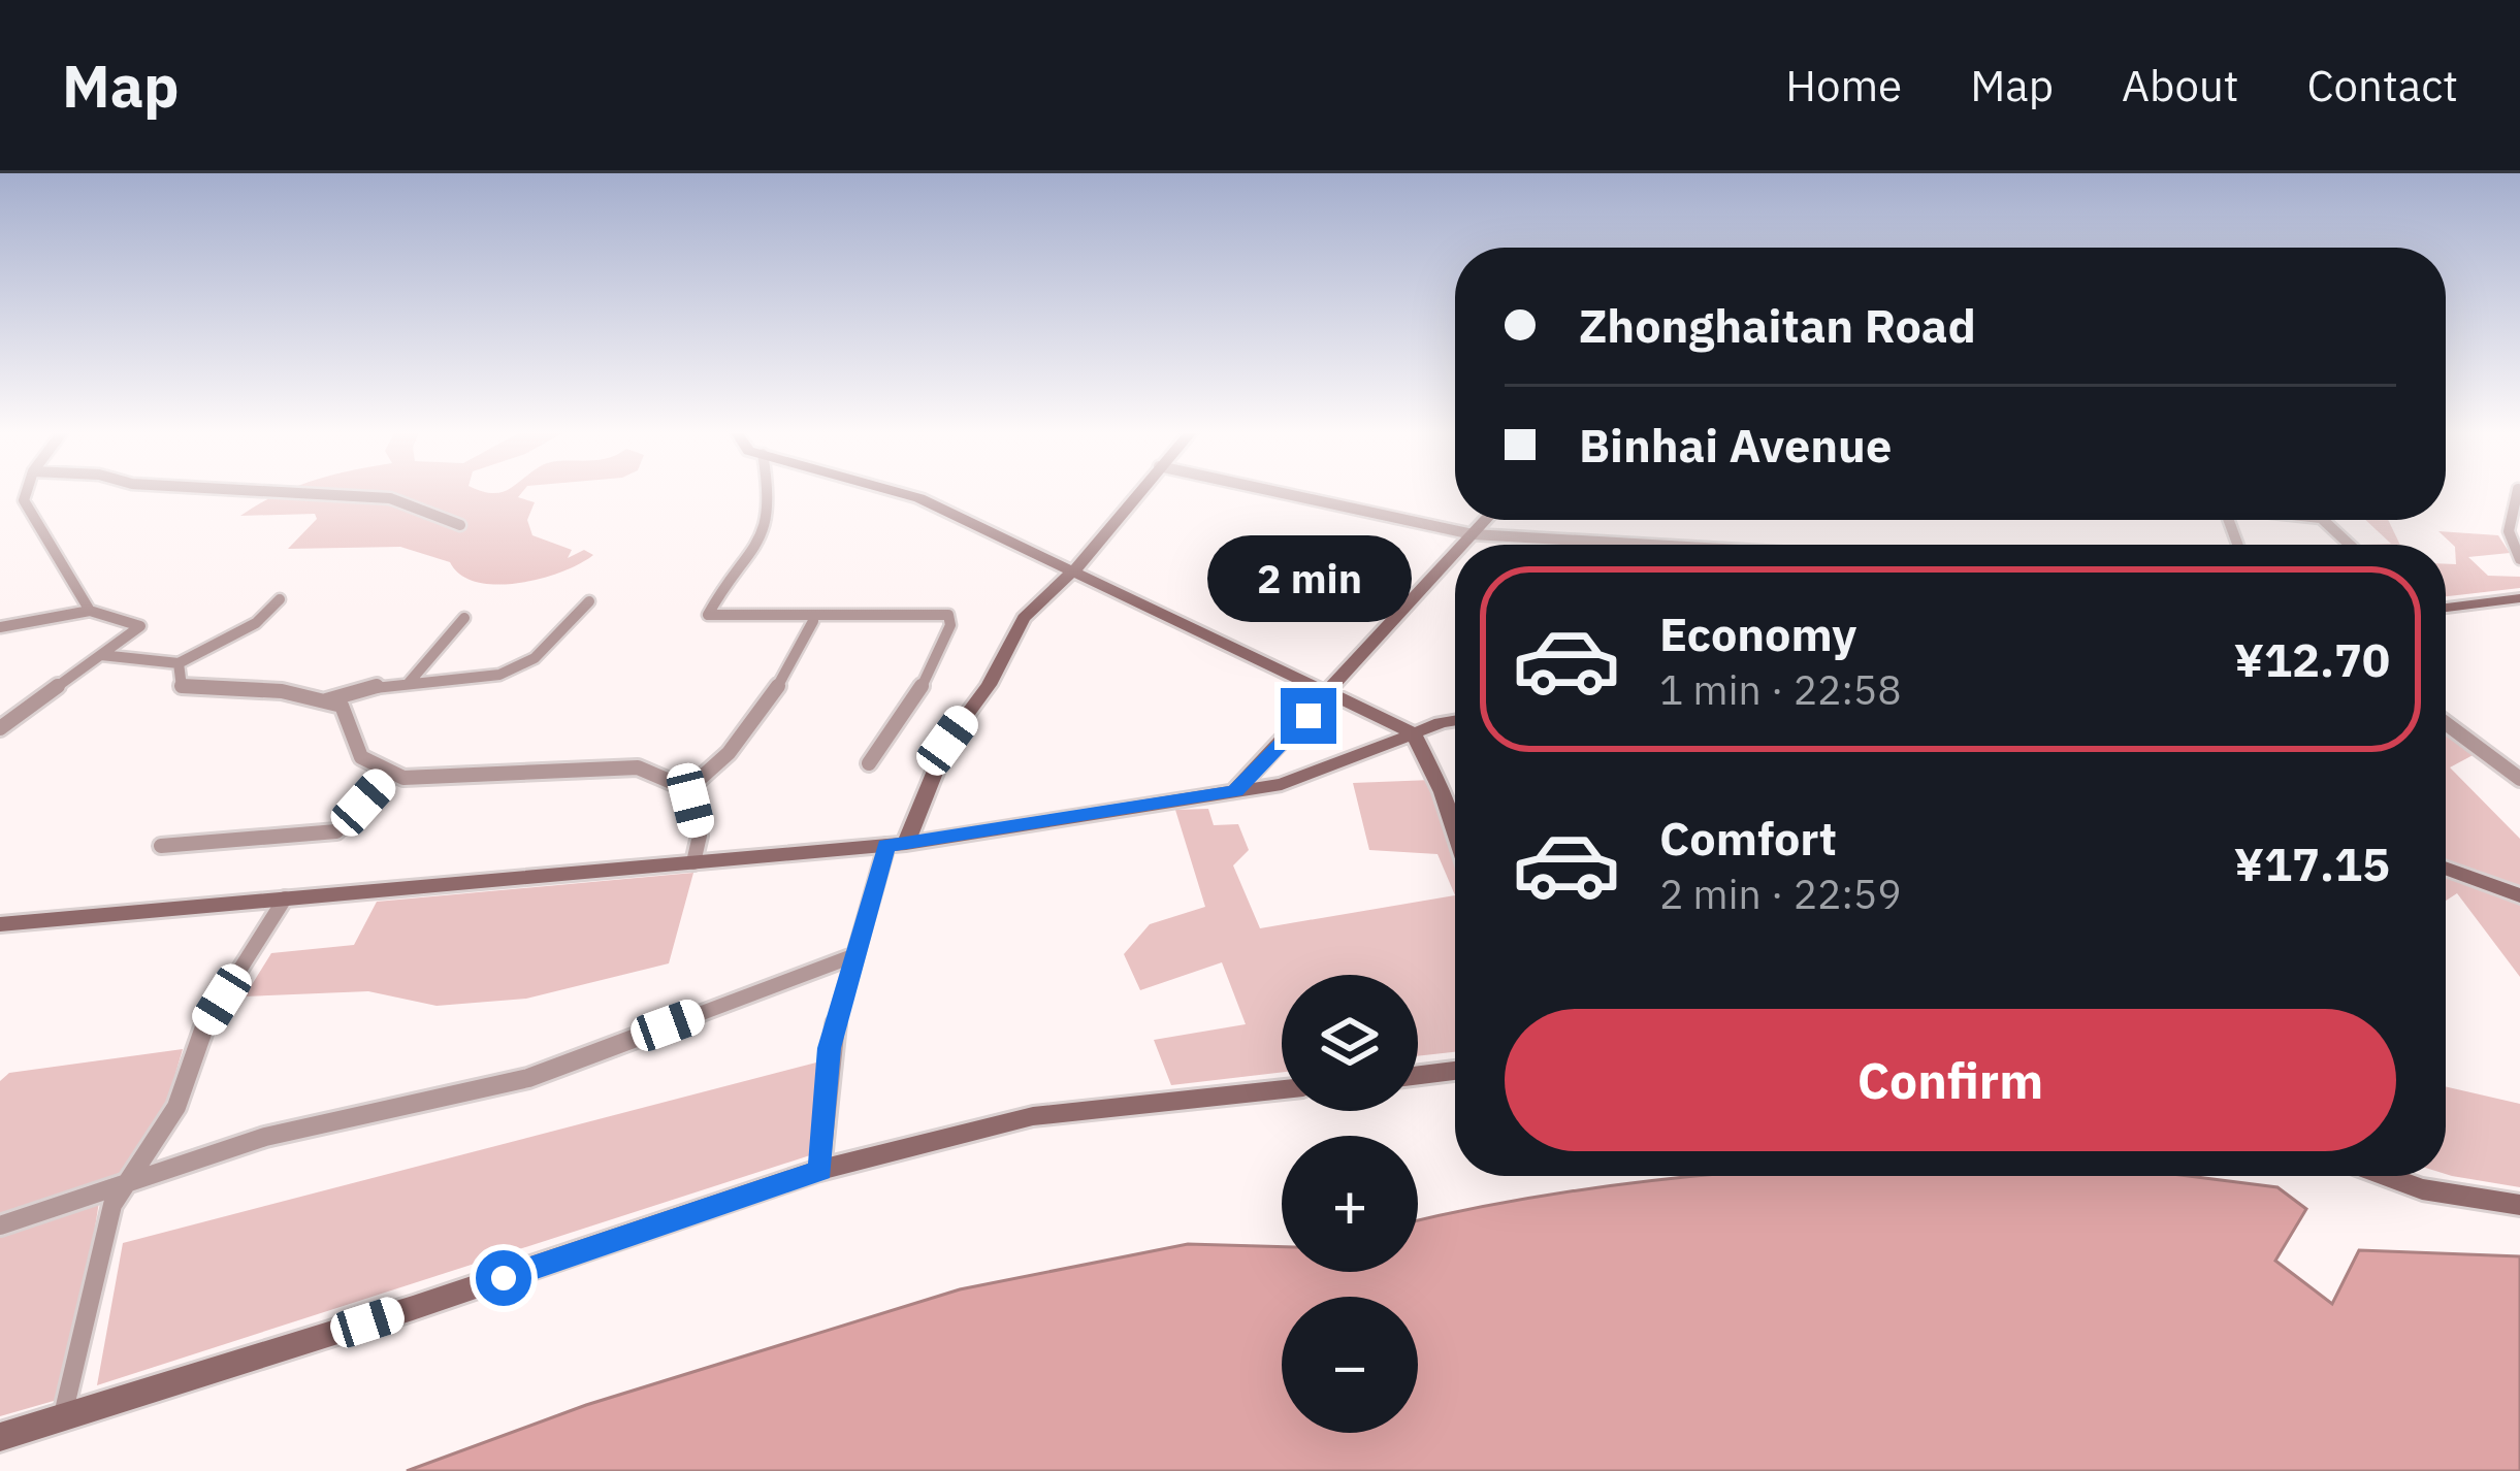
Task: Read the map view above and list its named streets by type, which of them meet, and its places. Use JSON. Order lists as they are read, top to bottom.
{
  "page": {
    "header": "Map",
    "nav": [
      "Home",
      "Map",
      "About",
      "Contact"
    ],
    "banner": ["Zhonghaitan Road", "Binhai Avenue"],
    "bubble": "2 min",
    "list": [
      {
        "name": "Economy",
        "note": "1 min · 22:58",
        "value": "¥12.70"
      },
      {
        "name": "Comfort",
        "note": "2 min · 22:59",
        "value": "¥17.15"
      }
    ],
    "map_buttons": ["+", "−"],
    "buttons": "Confirm"
  }
}
